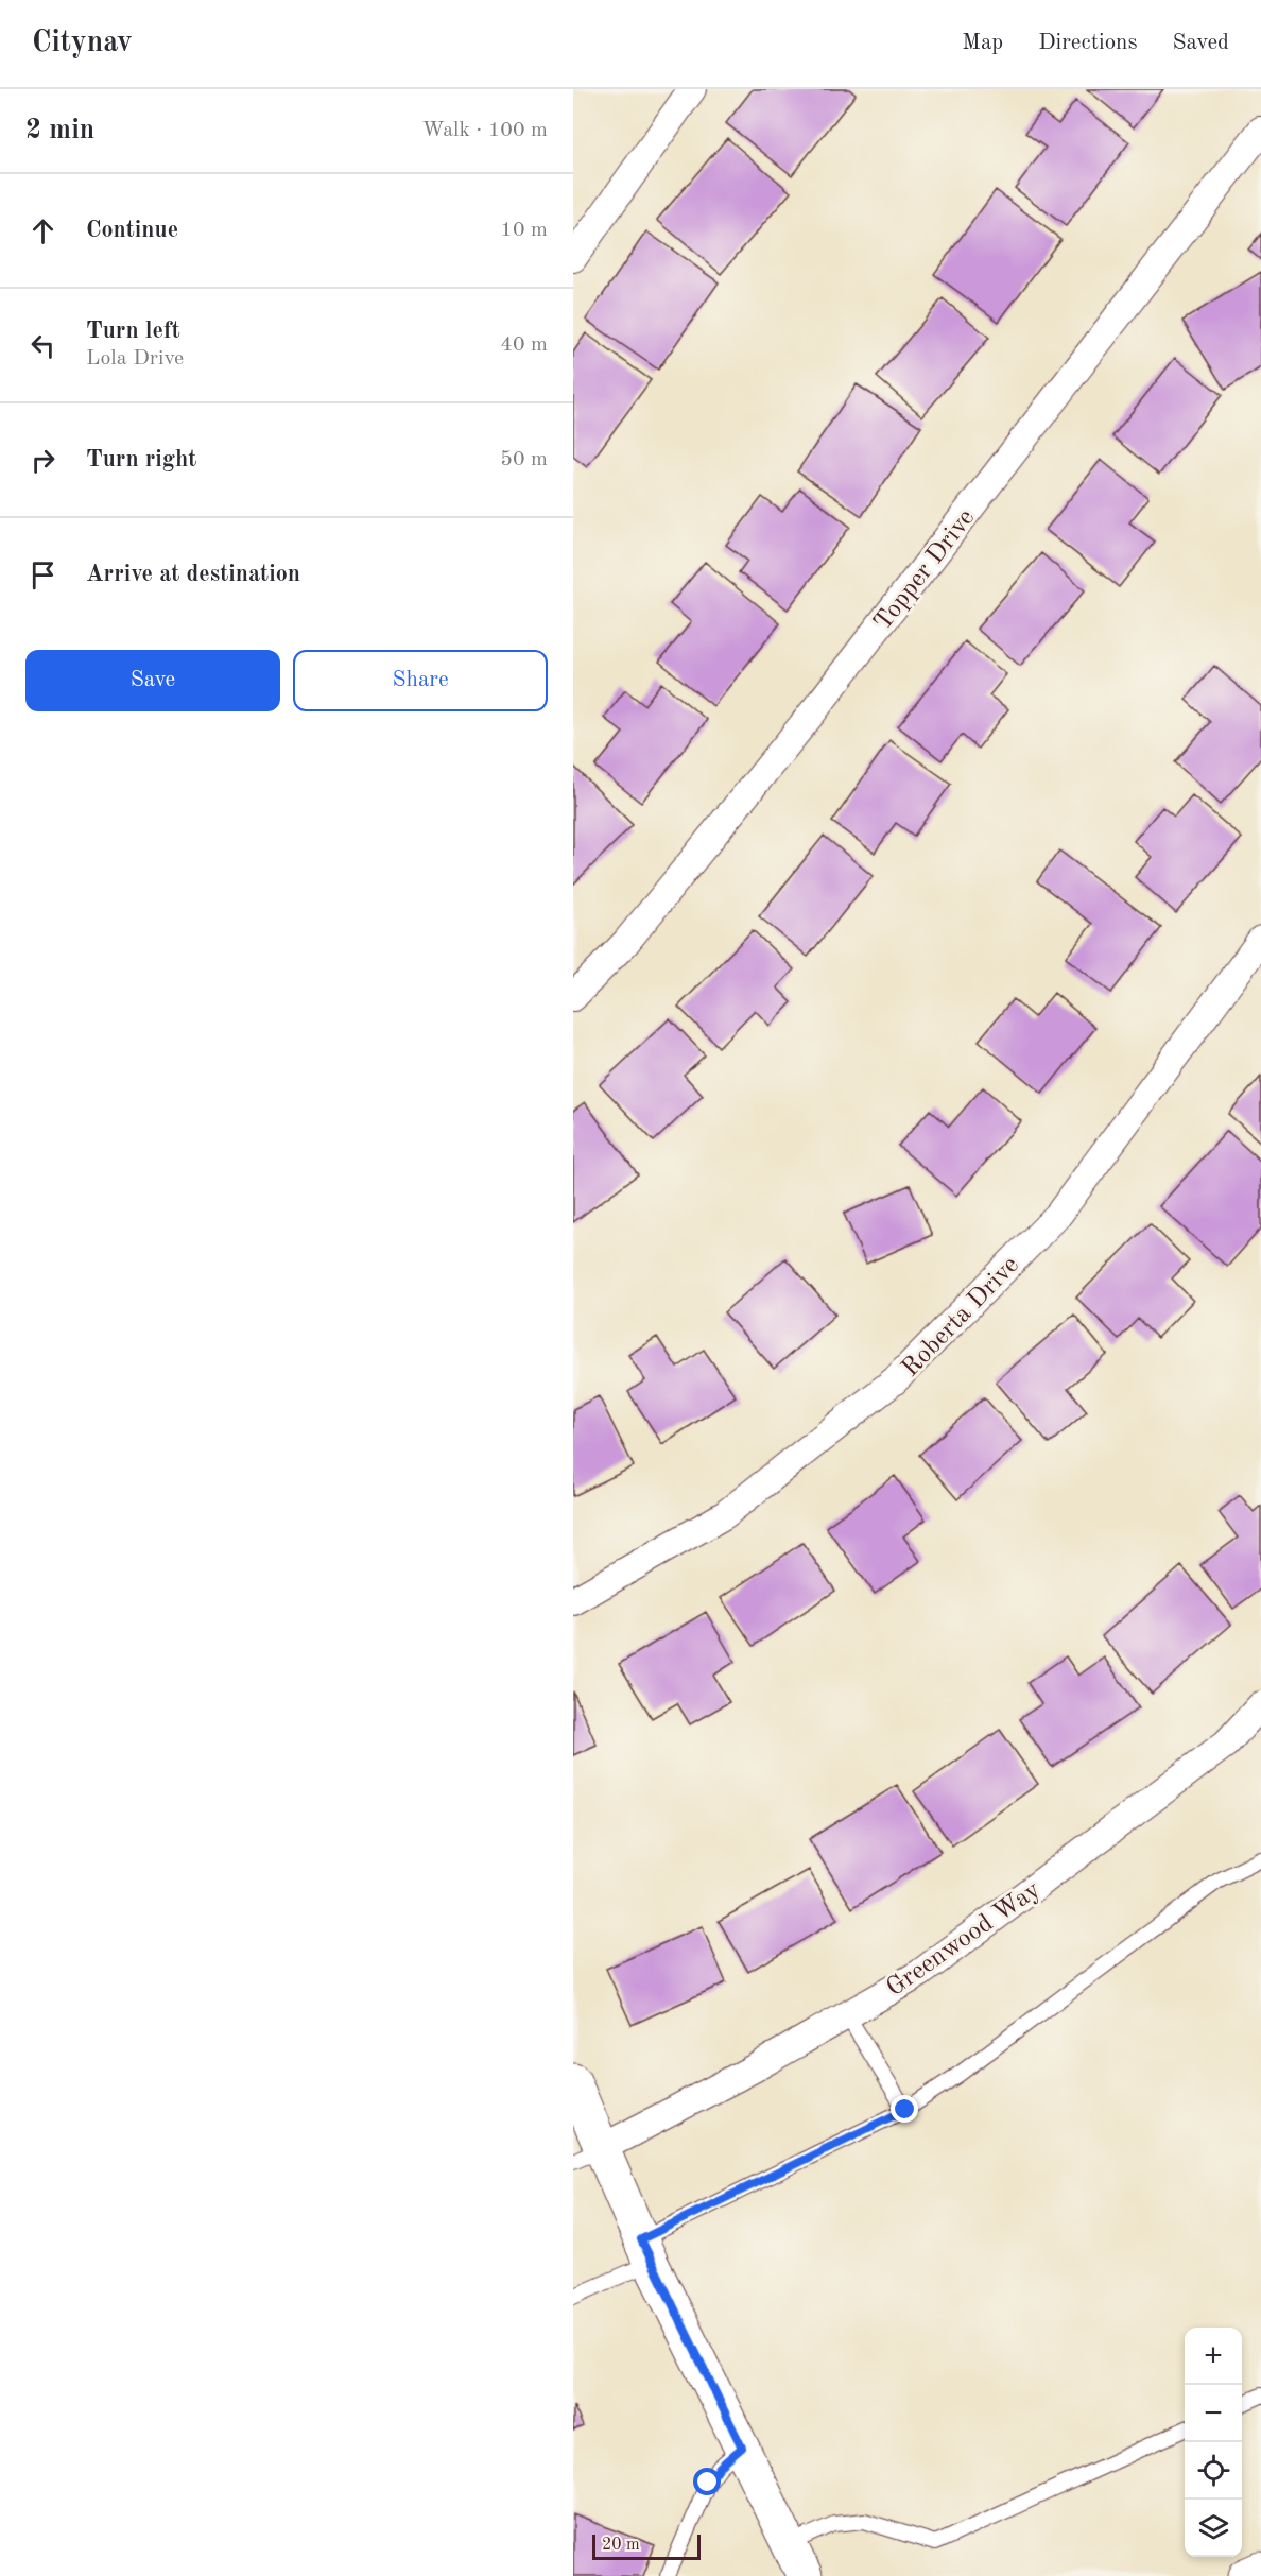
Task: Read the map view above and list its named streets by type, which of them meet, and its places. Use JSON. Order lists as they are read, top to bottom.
{
  "streets": {
    "street": ["Topper Drive", "Roberta Drive", "Greenwood Way"]
  },
  "scale_bar": "20 m",
  "page": {
    "header": "Citynav",
    "nav": ["Map", "Directions", "Saved"],
    "heading": ["2 min", "Walk · 100 m"],
    "list": [
      ["Continue", "10 m"],
      ["Turn left", "Lola Drive", "40 m"],
      ["Turn right", "50 m"],
      "Arrive at destination"
    ],
    "buttons": ["Save", "Share"],
    "map_buttons": ["+", "−"],
    "scale": "20 m"
  }
}
